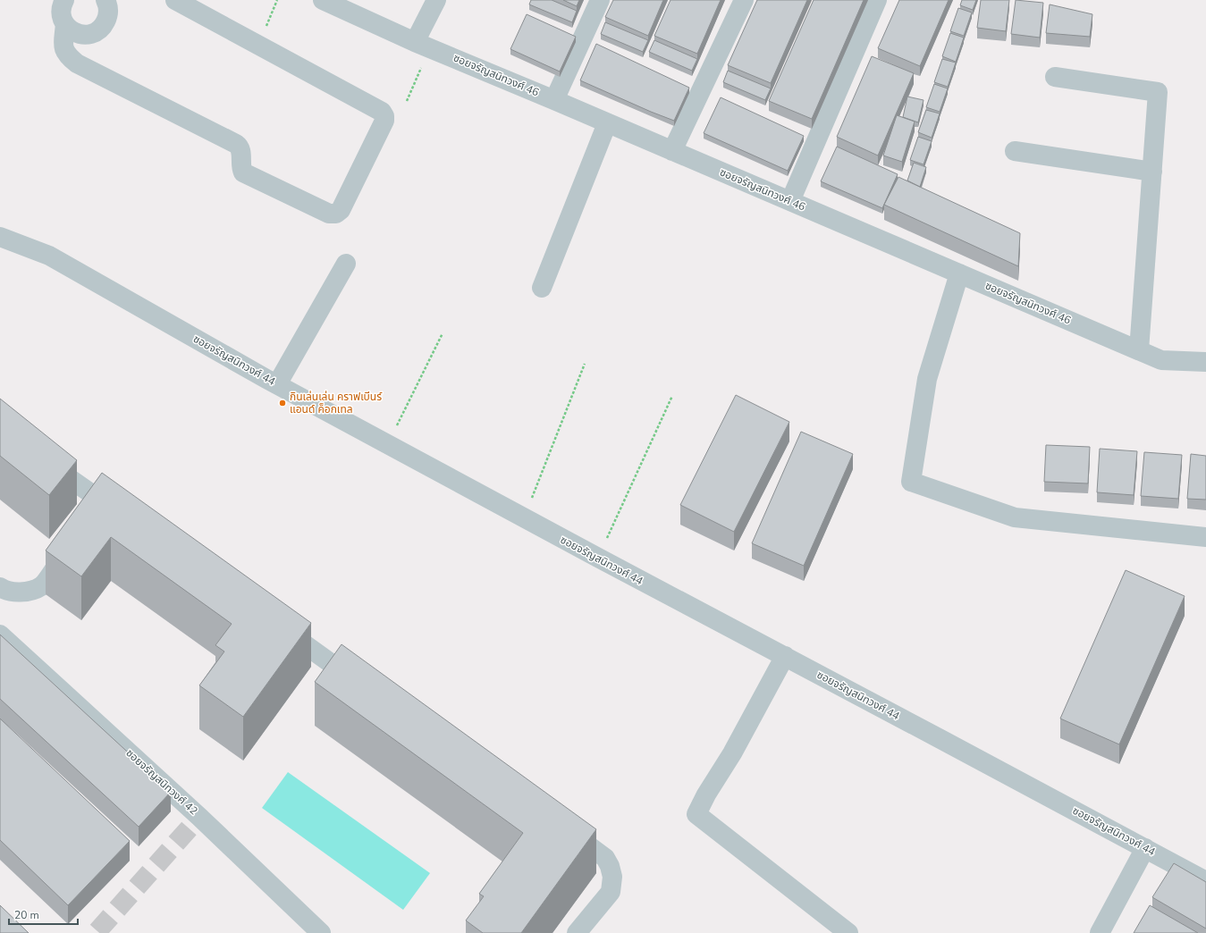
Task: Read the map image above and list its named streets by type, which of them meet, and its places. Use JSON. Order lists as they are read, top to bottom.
{
  "streets": {
    "street": ["ซอยจรัญสนิทวงศ์ 46", "ซอยจรัญสนิทวงศ์ 44", "ซอยจรัญสนิทวงศ์ 42"]
  },
  "places": ["กินเล่นเล่น คราฟเบีนร์ แอนด์ ค็อกเทล"],
  "scale_bar": "20 m"
}
